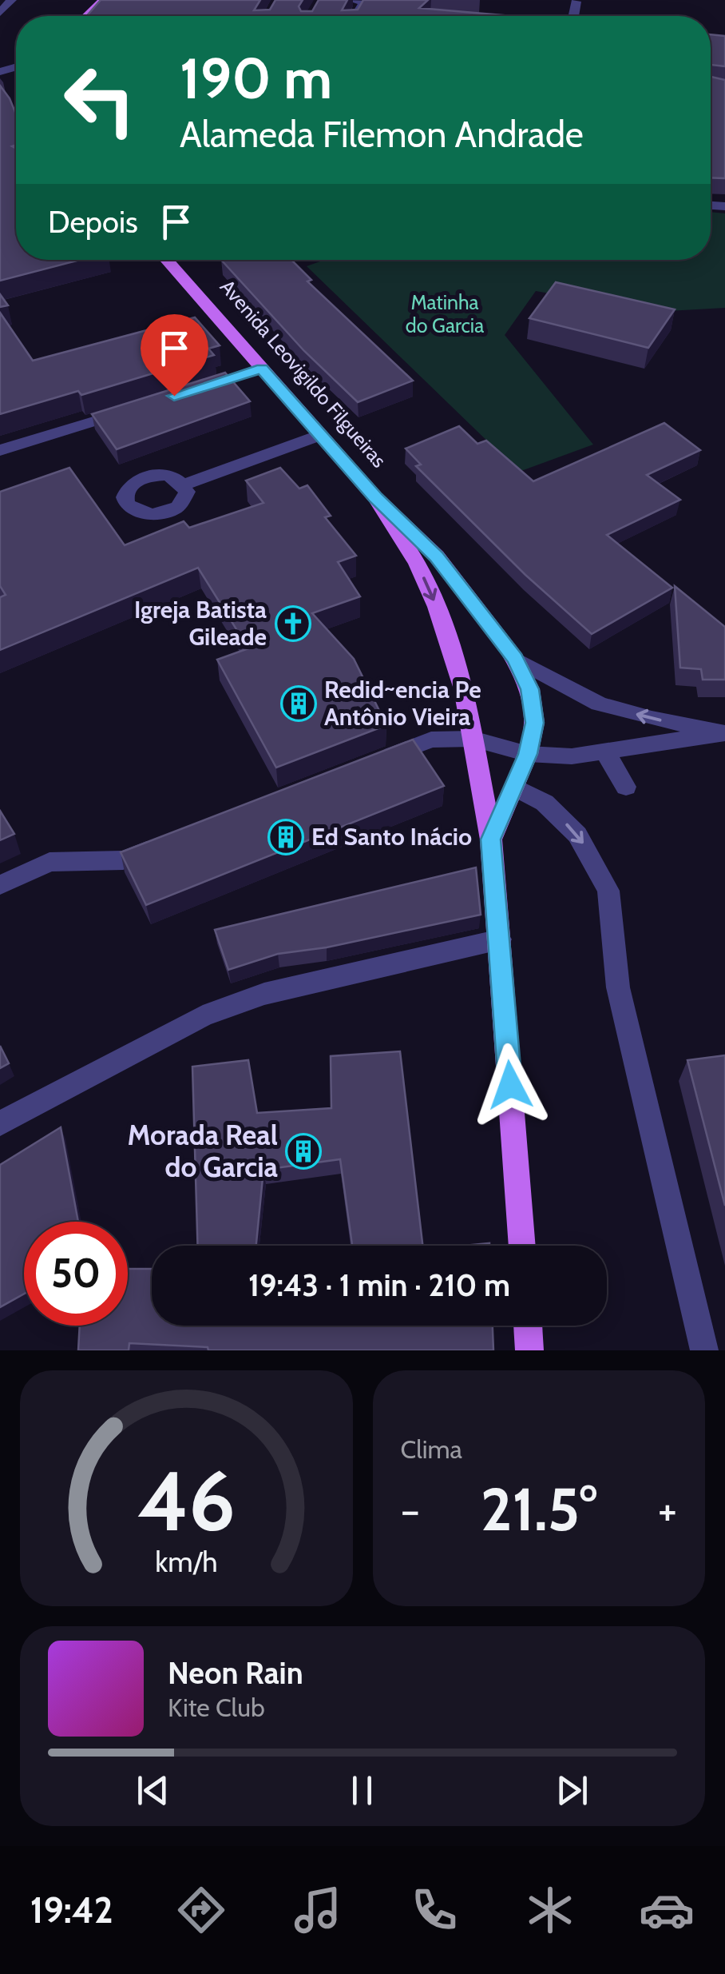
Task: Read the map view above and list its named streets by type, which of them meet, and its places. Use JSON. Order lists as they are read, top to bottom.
{
  "streets": {
    "main road": ["Avenida Leovigildo Filgueiras"]
  },
  "parks": ["Matinha do Garcia"],
  "places": {
    "church": ["Igreja Batista Gileade"],
    "building": ["Redid~encia Pe Antônio Vieira", "Ed Santo Inácio", "Morada Real do Garcia"]
  },
  "page": {
    "turn": ["190 m", "Alameda Filemon Andrade"],
    "then": "Depois",
    "limit": "50",
    "trip": "19:43 · 1 min · 210 m",
    "tile": "Clima",
    "heat": ["−", "21.5°", "+"],
    "song": ["Neon Rain", "Kite Club"],
    "tabs": "19:42",
    "gauge": ["46", "km/h"]
  }
}
